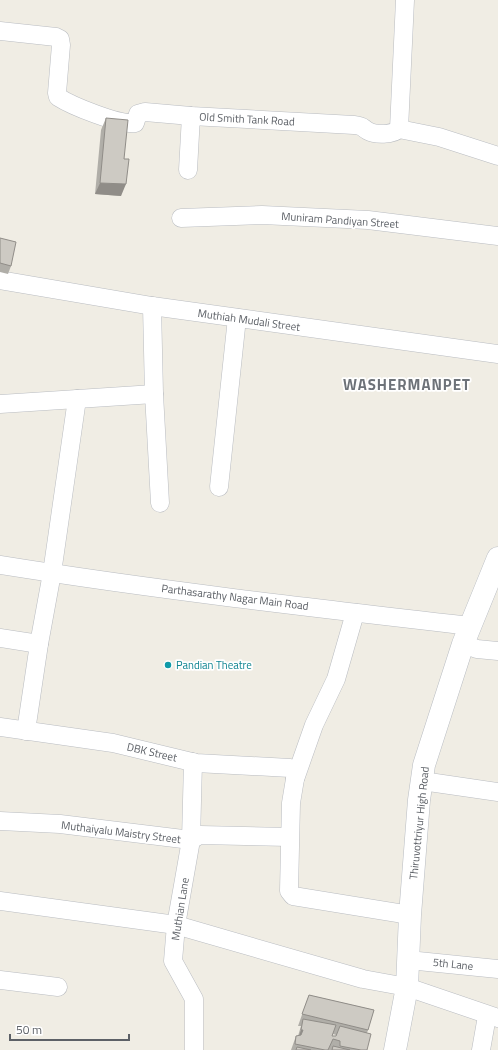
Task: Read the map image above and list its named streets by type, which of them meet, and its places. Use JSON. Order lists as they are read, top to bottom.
{
  "streets": {
    "main road": ["Thiruvottriyur High Road"],
    "street": [
      "Old Smith Tank Road",
      "Muniram Pandiyan Street",
      "Muthiah Mudali Street",
      "Parthasarathy Nagar Main Road",
      "DBK Street",
      "Muthaiyalu Maistry Street",
      "Muthian Lane",
      "5th Lane"
    ]
  },
  "crossings": [
    ["Parthasarathy Nagar Main Road", "Thiruvottriyur High Road"],
    ["DBK Street", "Muthian Lane"],
    ["Thiruvottriyur High Road", "5th Lane"],
    ["Muthaiyalu Maistry Street", "Muthian Lane"]
  ],
  "districts": ["WASHERMANPET"],
  "places": ["Pandian Theatre"],
  "scale_bar": "50 m"
}
